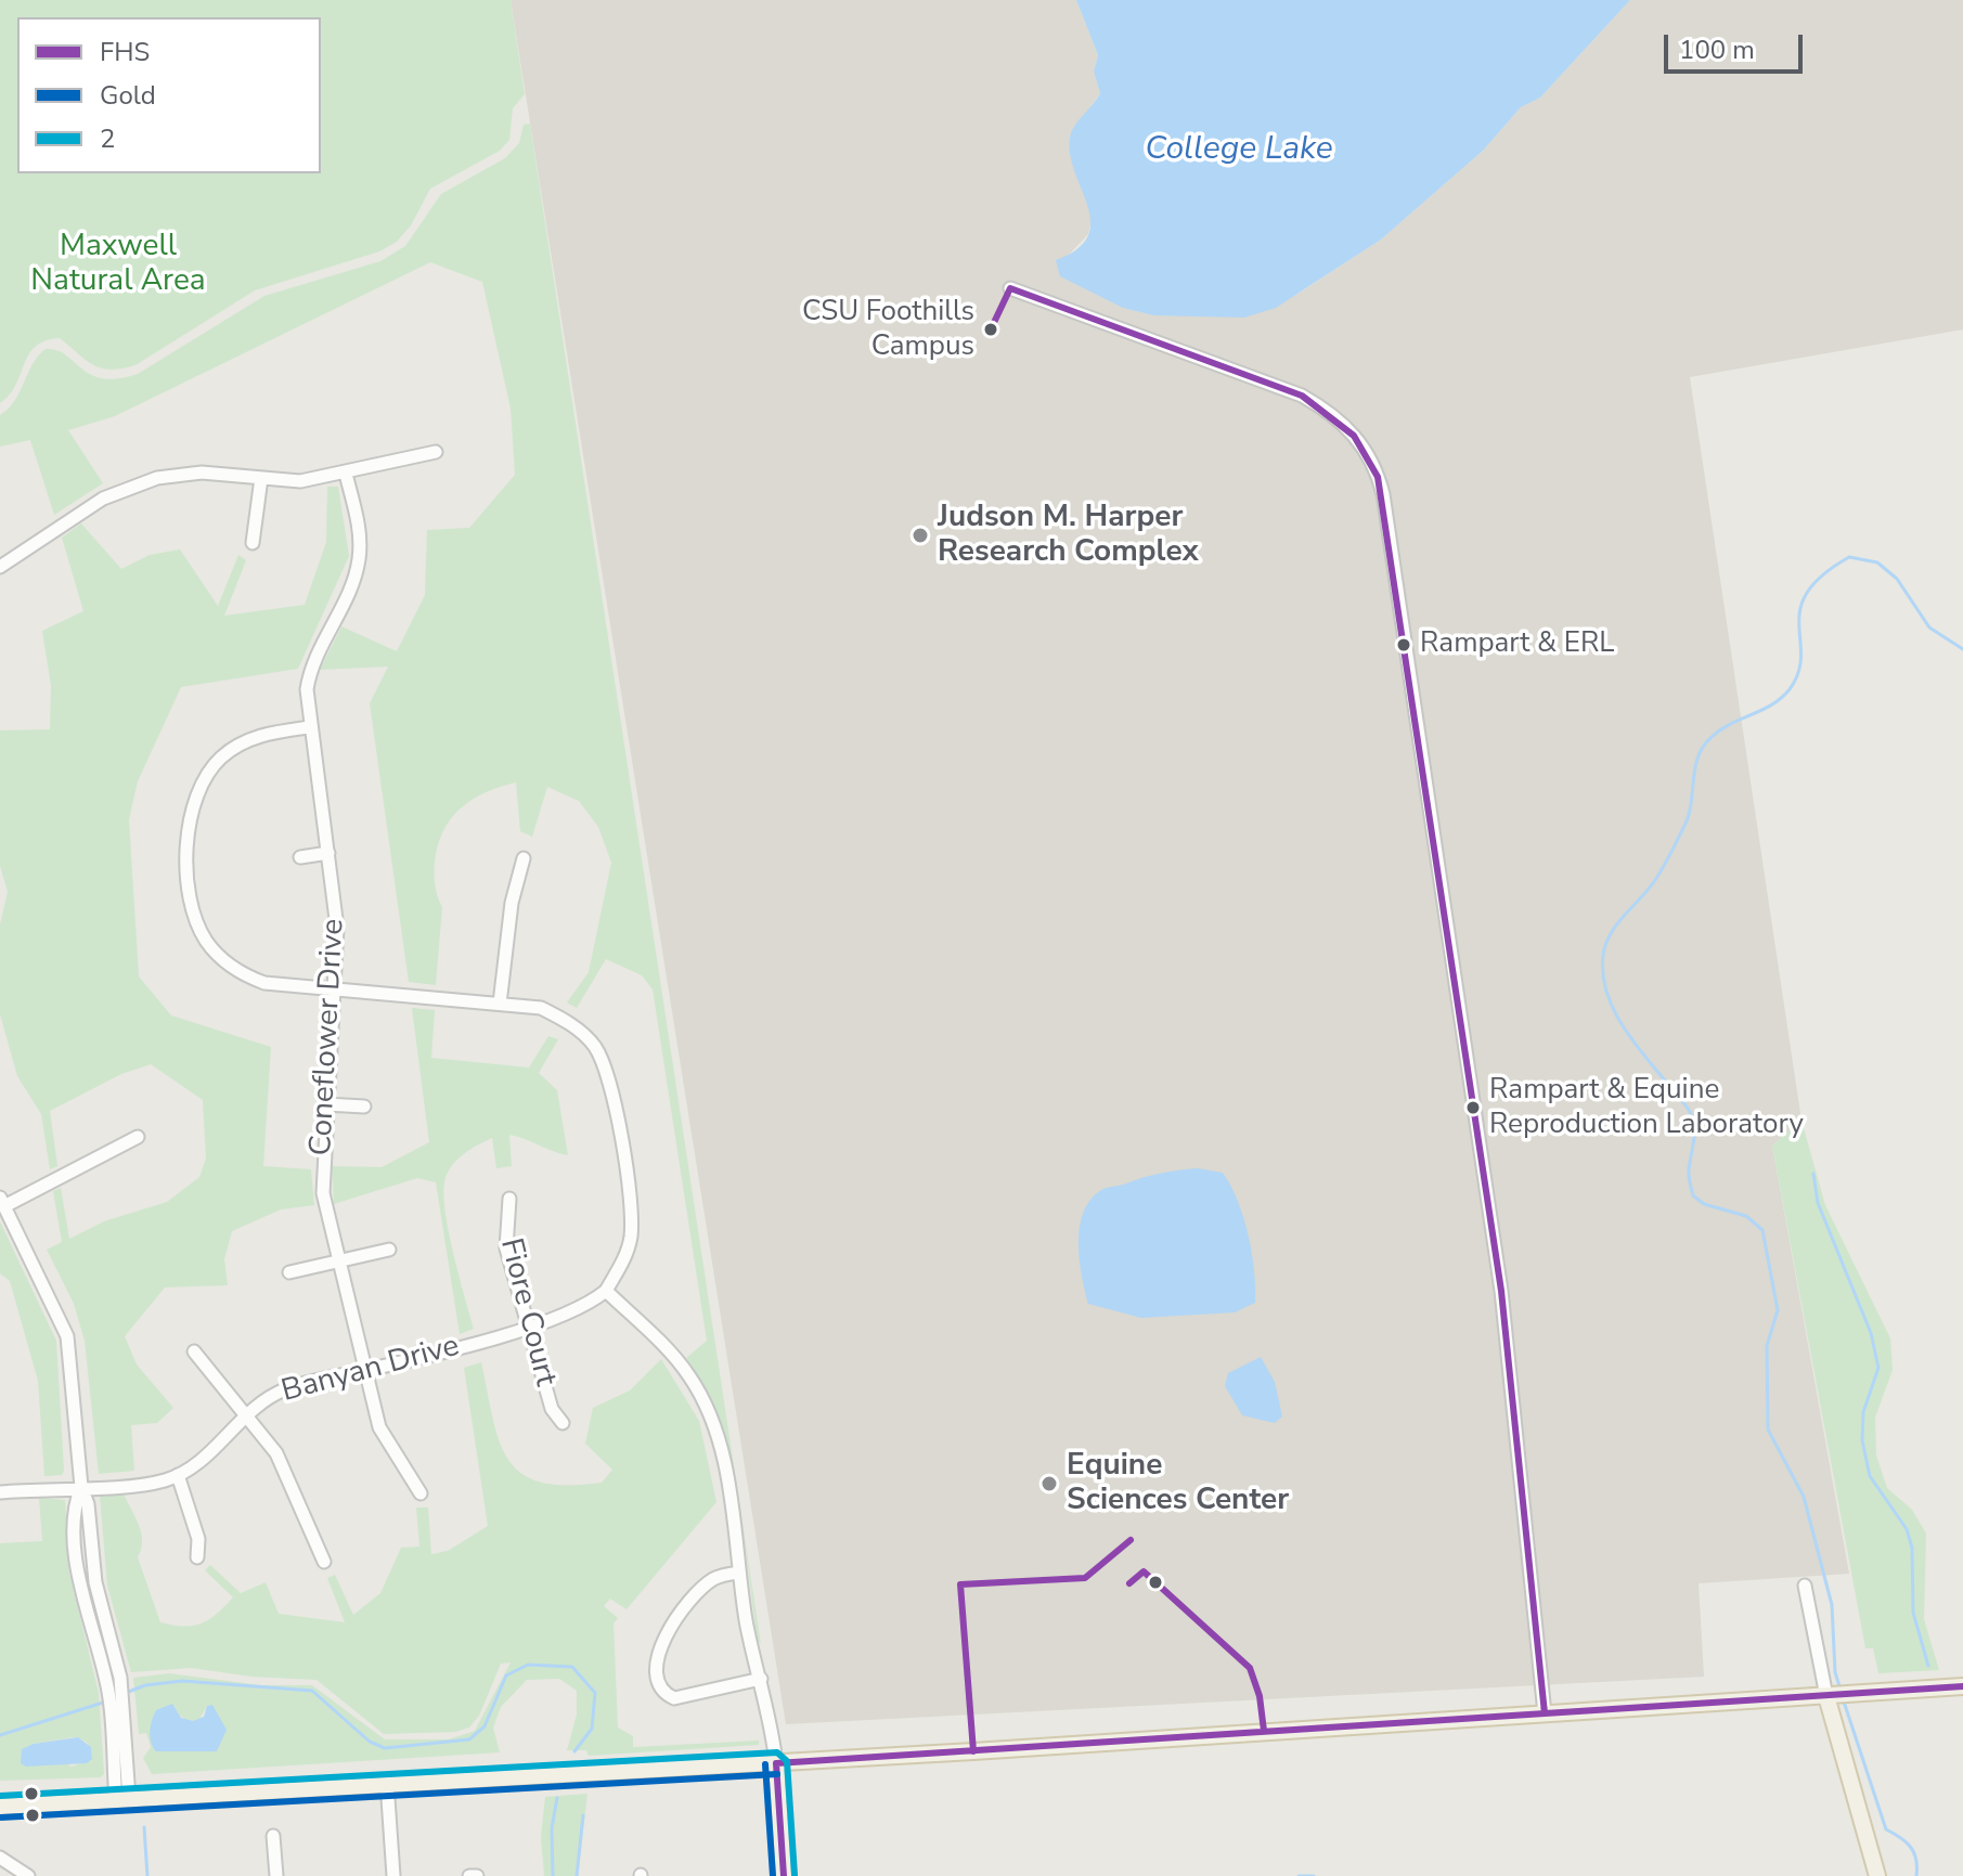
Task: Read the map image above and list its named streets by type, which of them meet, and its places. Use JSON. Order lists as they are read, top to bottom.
{
  "streets": {
    "street": ["Coneflower Drive", "Fiore Court", "Banyan Drive"]
  },
  "crossings": [
    ["Coneflower Drive", "Banyan Drive"],
    ["Fiore Court", "Banyan Drive"]
  ],
  "water": ["College Lake"],
  "parks": ["Maxwell Natural Area"],
  "places": [
    "CSU Foothills Campus",
    "Judson M. Harper Research Complex",
    "Rampart & ERL",
    "Rampart & Equine Reproduction Laboratory",
    "Equine Sciences Center"
  ],
  "lines": ["transit line FHS", "transit line 2", "transit line Gold"],
  "legend": ["FHS", "Gold", "2"],
  "scale_bar": "100 m"
}
